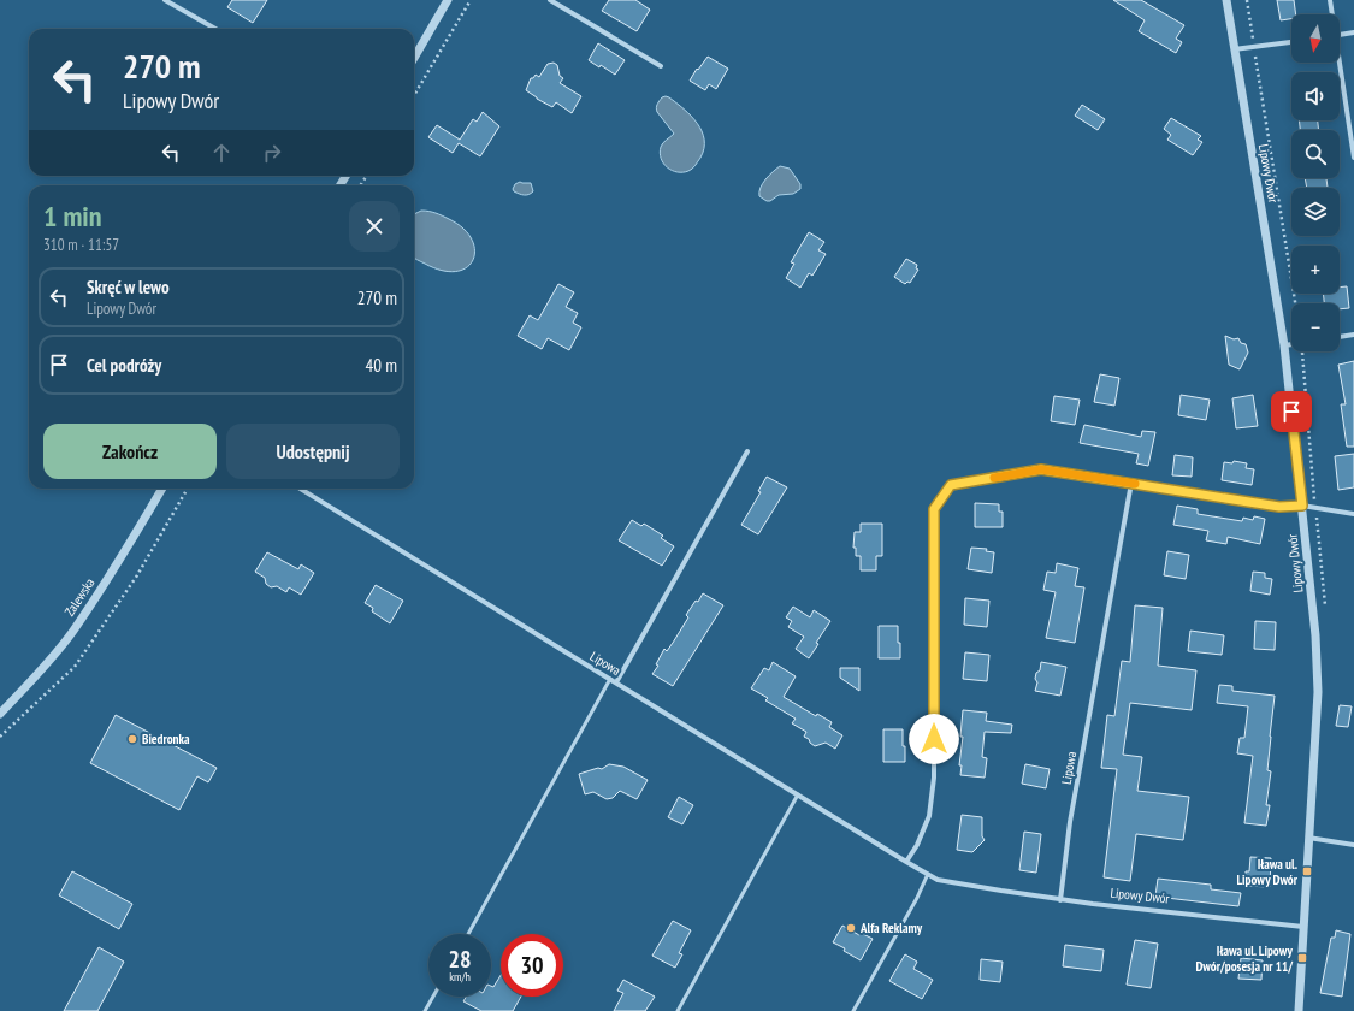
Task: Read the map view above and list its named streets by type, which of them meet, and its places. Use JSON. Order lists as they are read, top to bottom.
{
  "streets": {
    "street": ["Lipowy Dwór", "Zalewska", "Lipowa"]
  },
  "crossings": [
    ["Lipowy Dwór", "Lipowa"]
  ],
  "places": {
    "other": ["Biedronka", "Alfa Reklamy"],
    "transit": ["Iława ul. Lipowy Dwór", "Iława ul. Lipowy Dwór/posesja nr 11/"]
  },
  "north": "bottom",
  "page": {
    "map_buttons": ["+", "−"],
    "turn": ["270 m", "Lipowy Dwór"],
    "heading": ["1 min", "310 m · 11:57"],
    "list": [
      {
        "name": "Skręć w lewo",
        "note": "Lipowy Dwór",
        "value": "270 m"
      },
      {
        "name": "Cel podróży",
        "value": "40 m"
      }
    ],
    "buttons": ["Zakończ", "Udostępnij"],
    "speed": "28 km/h",
    "limit": "30"
  }
}
